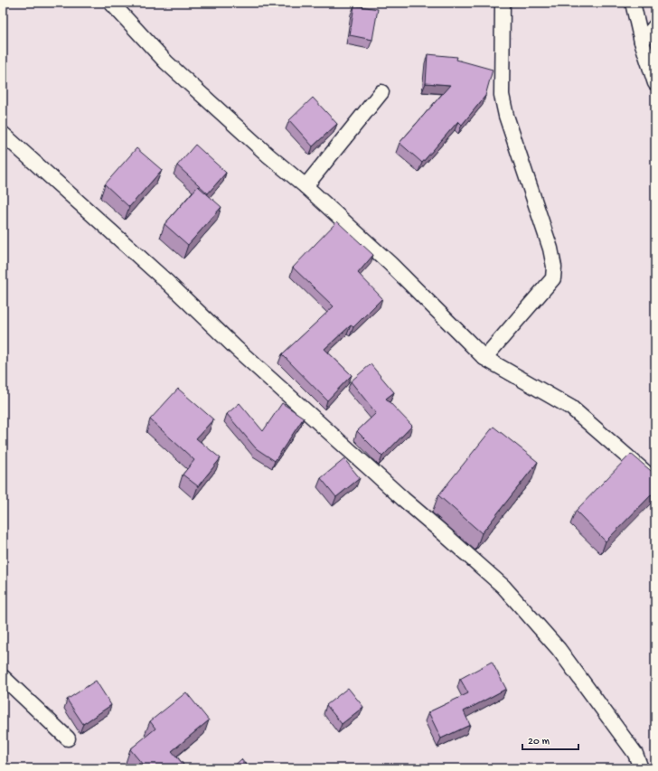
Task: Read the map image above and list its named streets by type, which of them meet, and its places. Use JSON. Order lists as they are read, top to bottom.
{
  "scale_bar": "20 m"
}
